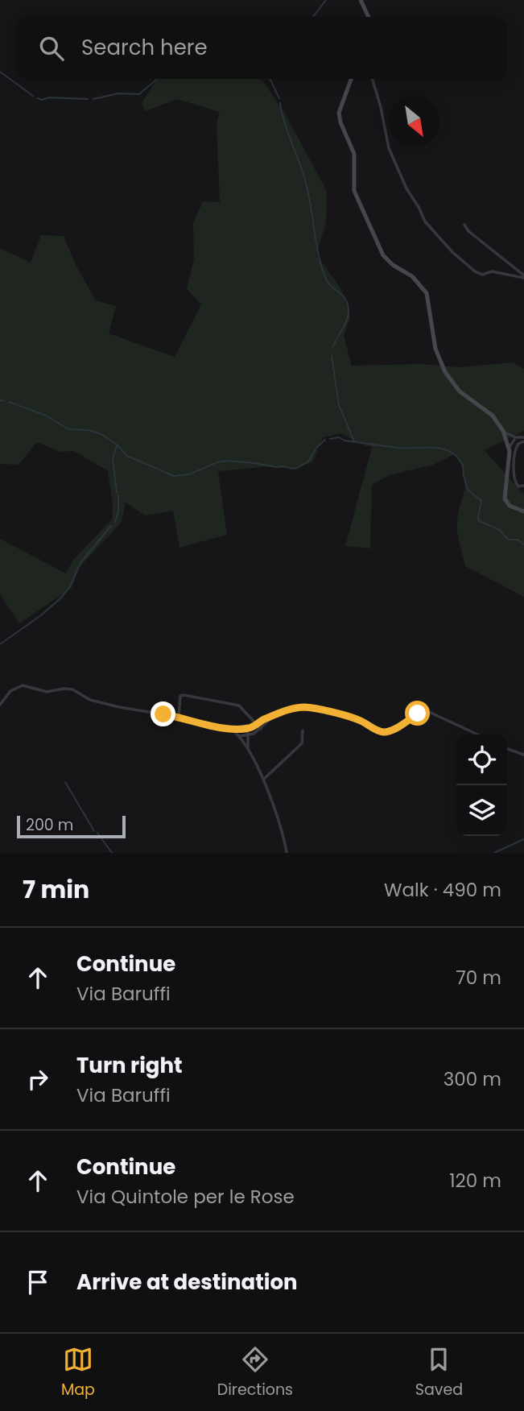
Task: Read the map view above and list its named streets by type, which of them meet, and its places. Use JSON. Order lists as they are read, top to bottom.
{
  "scale_bar": "200 m",
  "north": "bottom right",
  "page": {
    "search": "Search here",
    "scale": "200 m",
    "heading": ["7 min", "Walk · 490 m"],
    "list": [
      ["Continue", "Via Baruffi", "70 m"],
      ["Turn right", "Via Baruffi", "300 m"],
      ["Continue", "Via Quintole per le Rose", "120 m"],
      "Arrive at destination"
    ],
    "nav": ["Map", "Directions", "Saved"]
  }
}
